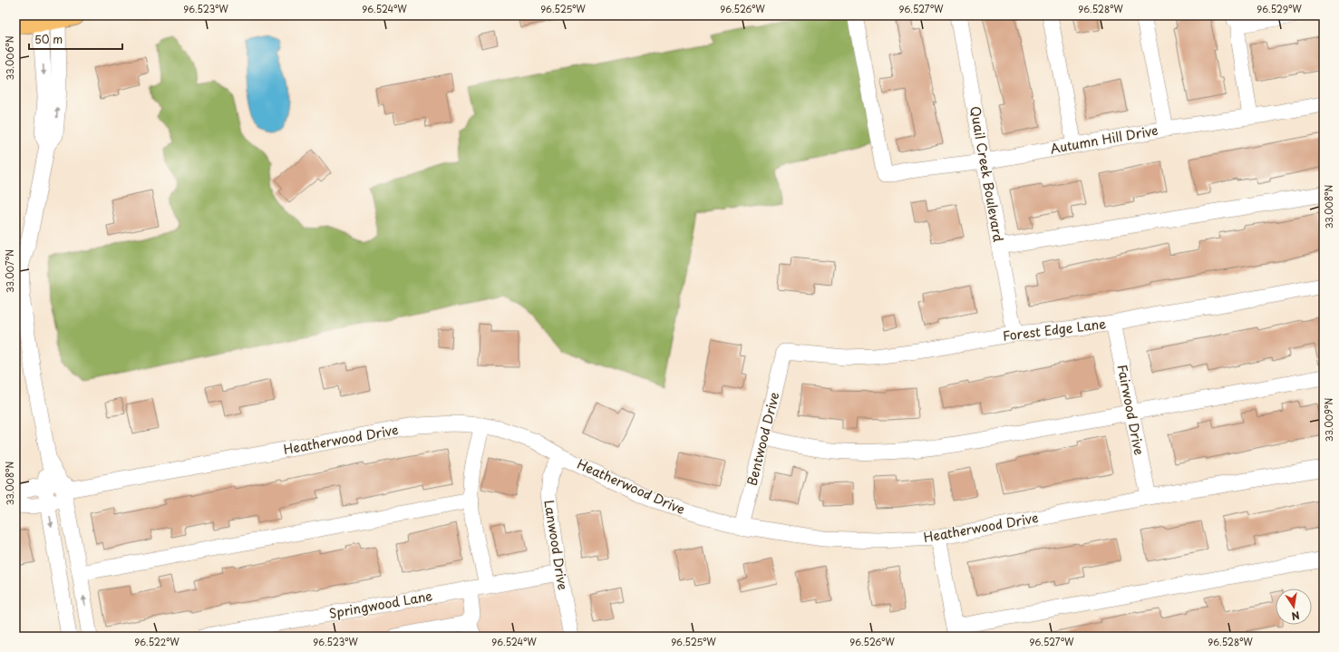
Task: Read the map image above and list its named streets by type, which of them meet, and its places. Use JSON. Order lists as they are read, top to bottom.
{
  "streets": {
    "street": [
      "Autumn Hill Drive",
      "Quail Creek Boulevard",
      "Forest Edge Lane",
      "Fairwood Drive",
      "Bentwood Drive",
      "Heatherwood Drive",
      "Lanwood Drive",
      "Springwood Lane"
    ]
  },
  "crossings": [
    ["Autumn Hill Drive", "Quail Creek Boulevard"],
    ["Quail Creek Boulevard", "Forest Edge Lane"],
    ["Forest Edge Lane", "Fairwood Drive"],
    ["Forest Edge Lane", "Bentwood Drive"],
    ["Fairwood Drive", "Heatherwood Drive"],
    ["Bentwood Drive", "Heatherwood Drive"],
    ["Heatherwood Drive", "Lanwood Drive"],
    ["Lanwood Drive", "Springwood Lane"]
  ],
  "scale_bar": "50 m",
  "north": "bottom",
  "coordinates": [
    "96.523°W",
    "96.524°W",
    "96.525°W",
    "96.526°W",
    "96.527°W",
    "96.528°W",
    "96.529°W",
    "33.006°N",
    "33.008°N",
    "33.007°N",
    "33.009°N",
    "96.522°W"
  ]
}
